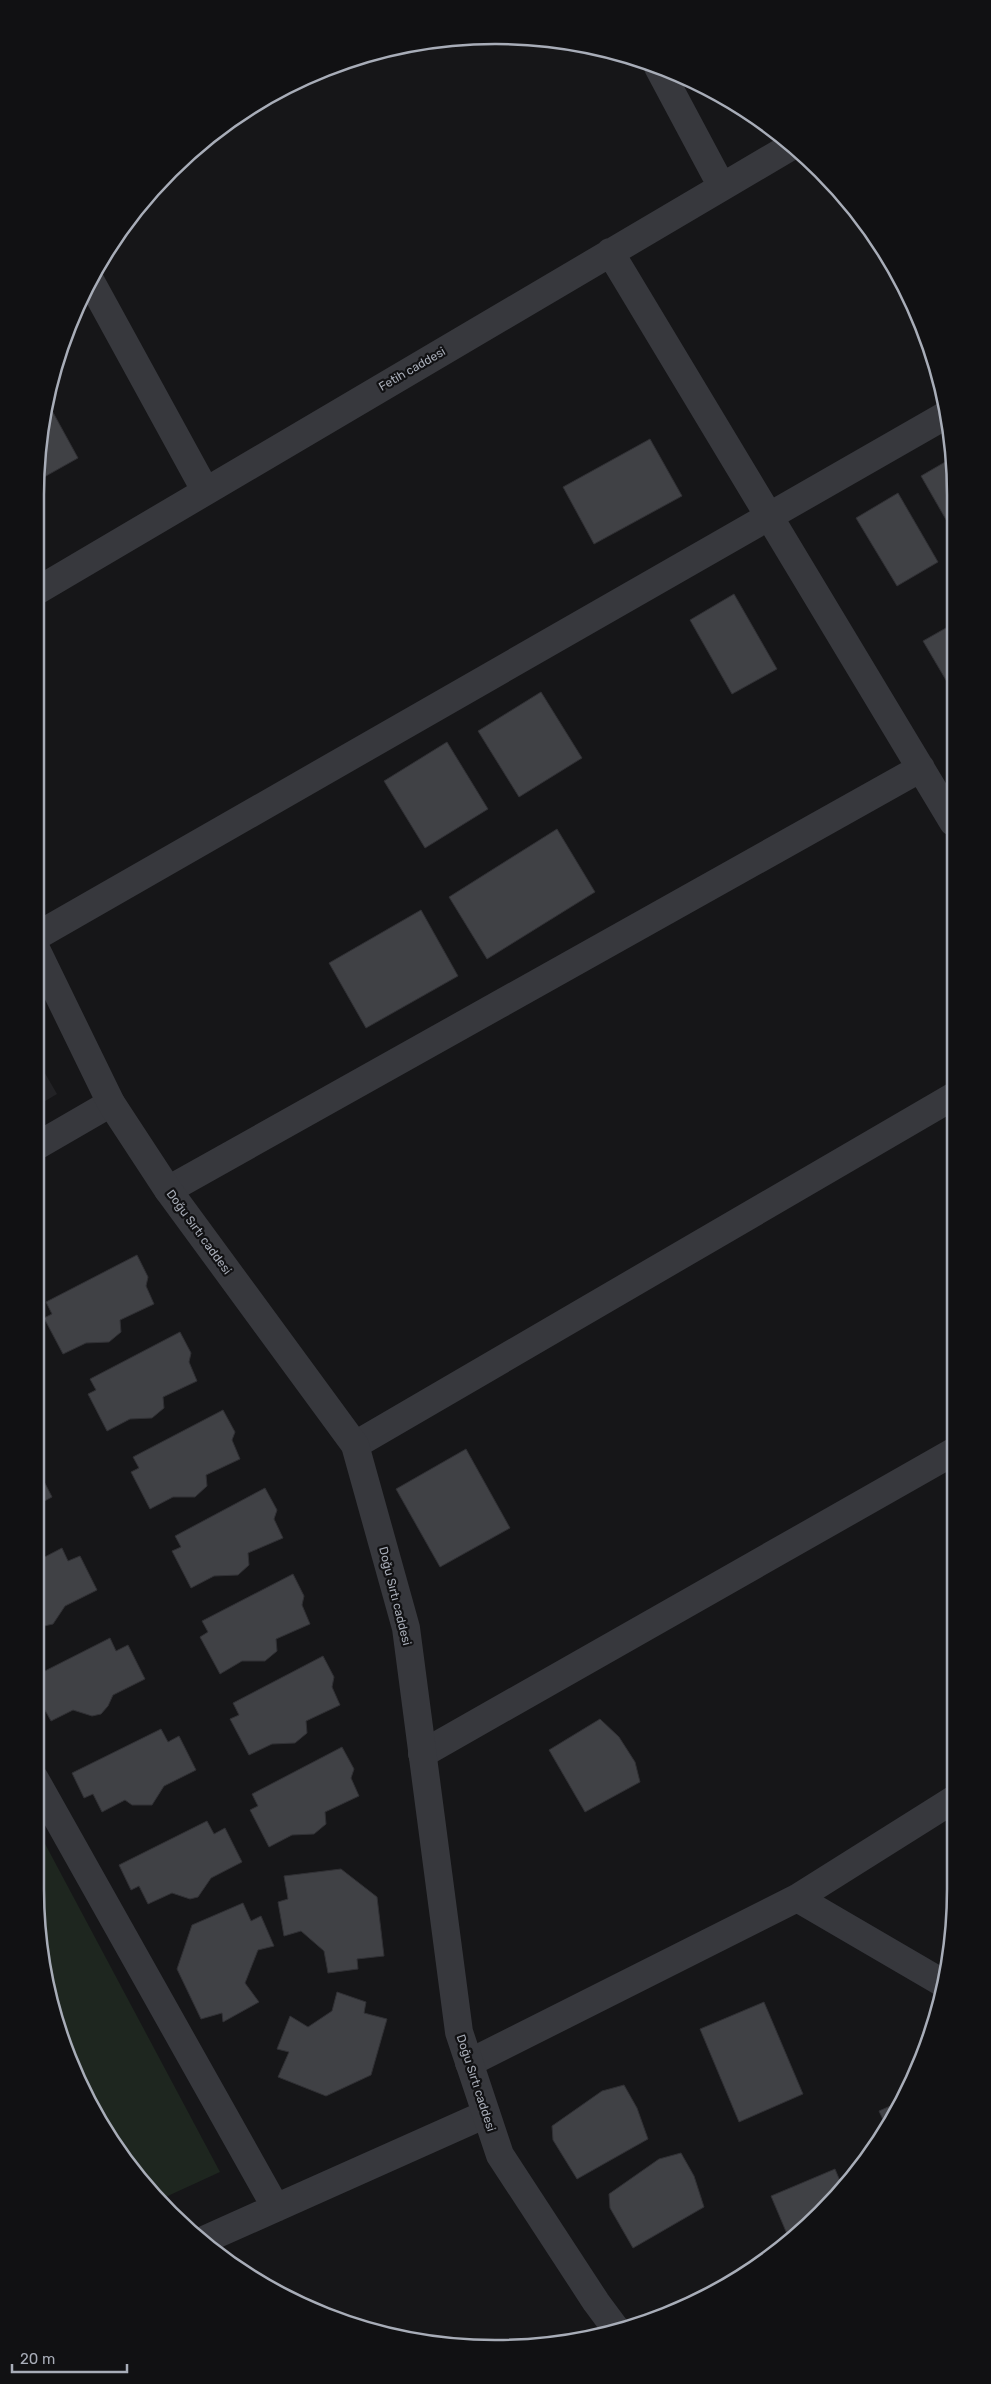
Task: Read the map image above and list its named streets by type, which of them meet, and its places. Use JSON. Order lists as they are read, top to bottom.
{
  "streets": {
    "street": ["Fetih caddesi", "Doğu Sırtı caddesi"]
  },
  "scale_bar": "20 m"
}
